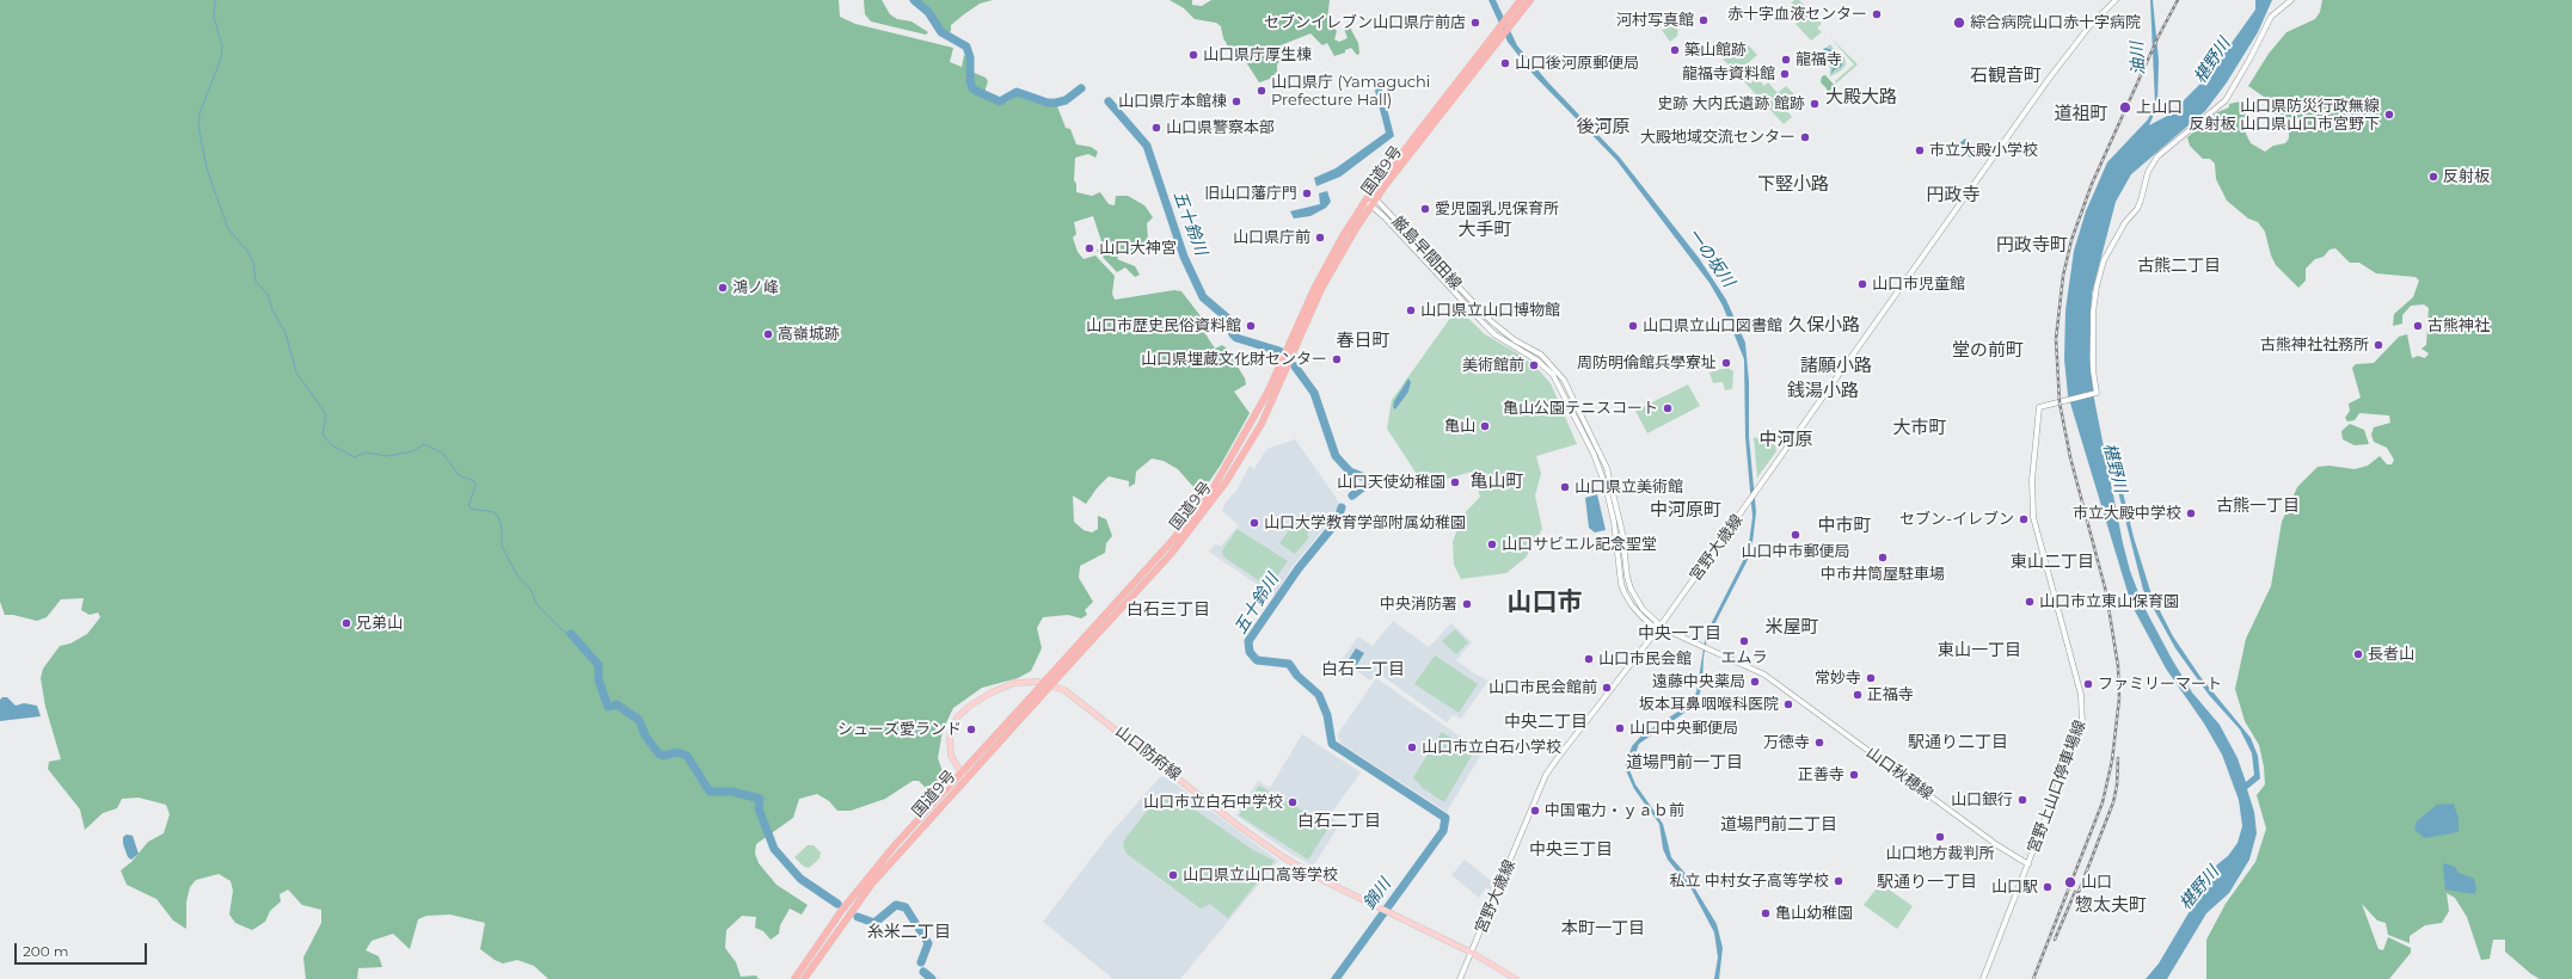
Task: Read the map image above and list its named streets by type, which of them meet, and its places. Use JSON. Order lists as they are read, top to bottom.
{
  "streets": {
    "highway": ["国道9号"],
    "main road": [
      "厳島早間田線",
      "宮野大歳線",
      "山口防府線",
      "山口秋穂線",
      "宮野上山口停車場線"
    ]
  },
  "crossings": [
    ["国道9号", "厳島早間田線"],
    ["国道9号", "山口防府線"],
    ["厳島早間田線", "宮野大歳線"],
    ["厳島早間田線", "山口秋穂線"],
    ["宮野大歳線", "山口防府線"],
    ["宮野大歳線", "山口秋穂線"],
    ["山口秋穂線", "宮野上山口停車場線"]
  ],
  "districts": [
    "石観音町",
    "大殿大路",
    "道祖町",
    "後河原",
    "下竪小路",
    "円政寺",
    "大手町",
    "円政寺町",
    "古熊二丁目",
    "久保小路",
    "春日町",
    "堂の前町",
    "諸願小路",
    "銭湯小路",
    "大市町",
    "中河原",
    "亀山町",
    "古熊一丁目",
    "中河原町",
    "中市町",
    "東山二丁目",
    "山口市",
    "白石三丁目",
    "米屋町",
    "中央一丁目",
    "東山一丁目",
    "白石一丁目",
    "中央二丁目",
    "駅通り二丁目",
    "道場門前一丁目",
    "白石二丁目",
    "道場門前二丁目",
    "中央三丁目",
    "駅通り一丁目",
    "惣太夫町",
    "本町一丁目",
    "糸米二丁目"
  ],
  "water": [
    "油川",
    "椹野川",
    "五十鈴川",
    "一の坂川",
    "錦川"
  ],
  "places": [
    "赤十字血液センター",
    "河村写真館",
    "セブンイレブン山口県庁前店",
    "綜合病院山口赤十字病院",
    "築山館跡",
    "山口県庁厚生棟",
    "龍福寺",
    "山口後河原郵便局",
    "龍福寺資料館",
    "山口県庁 (Yamaguchi Prefecture Hall)",
    "山口県庁本館棟",
    "史跡 大内氏遺跡 館跡",
    "上山口",
    "山口県防災行政無線 反射板 山口県山口市宮野下",
    "山口県警察本部",
    "大殿地域交流センター",
    "市立大殿小学校",
    "反射板",
    "旧山口藩庁門",
    "愛児園乳児保育所",
    "山口県庁前",
    "山口大神宮",
    "山口市児童館",
    "鴻ノ峰",
    "山口県立山口博物館",
    "山口市歴史民俗資料館",
    "山口県立山口図書館",
    "古熊神社",
    "高嶺城跡",
    "古熊神社社務所",
    "山口県埋蔵文化財センター",
    "周防明倫館兵學寮址",
    "美術館前",
    "亀山公園テニスコート",
    "亀山",
    "山口天使幼稚園",
    "山口県立美術館",
    "市立大殿中学校",
    "セブン-イレブン",
    "山口大学教育学部附属幼稚園",
    "山口中市郵便局",
    "山口サビエル記念聖堂",
    "中市井筒屋駐車場",
    "山口市立東山保育園",
    "中央消防署",
    "兄弟山",
    "エムラ",
    "長者山",
    "山口市民会館",
    "常妙寺",
    "遠藤中央薬局",
    "ファミリーマート",
    "山口市民会館前",
    "正福寺",
    "坂本耳鼻咽喉科医院",
    "山口中央郵便局",
    "シューズ愛ランド",
    "万徳寺",
    "山口市立白石小学校",
    "正善寺",
    "山口銀行",
    "山口市立白石中学校",
    "中国電力・ｙａｂ前",
    "山口地方裁判所",
    "山口県立山口高等学校",
    "私立 中村女子高等学校",
    "山口",
    "山口駅",
    "亀山幼稚園"
  ],
  "scale_bar": "200 m"
}
